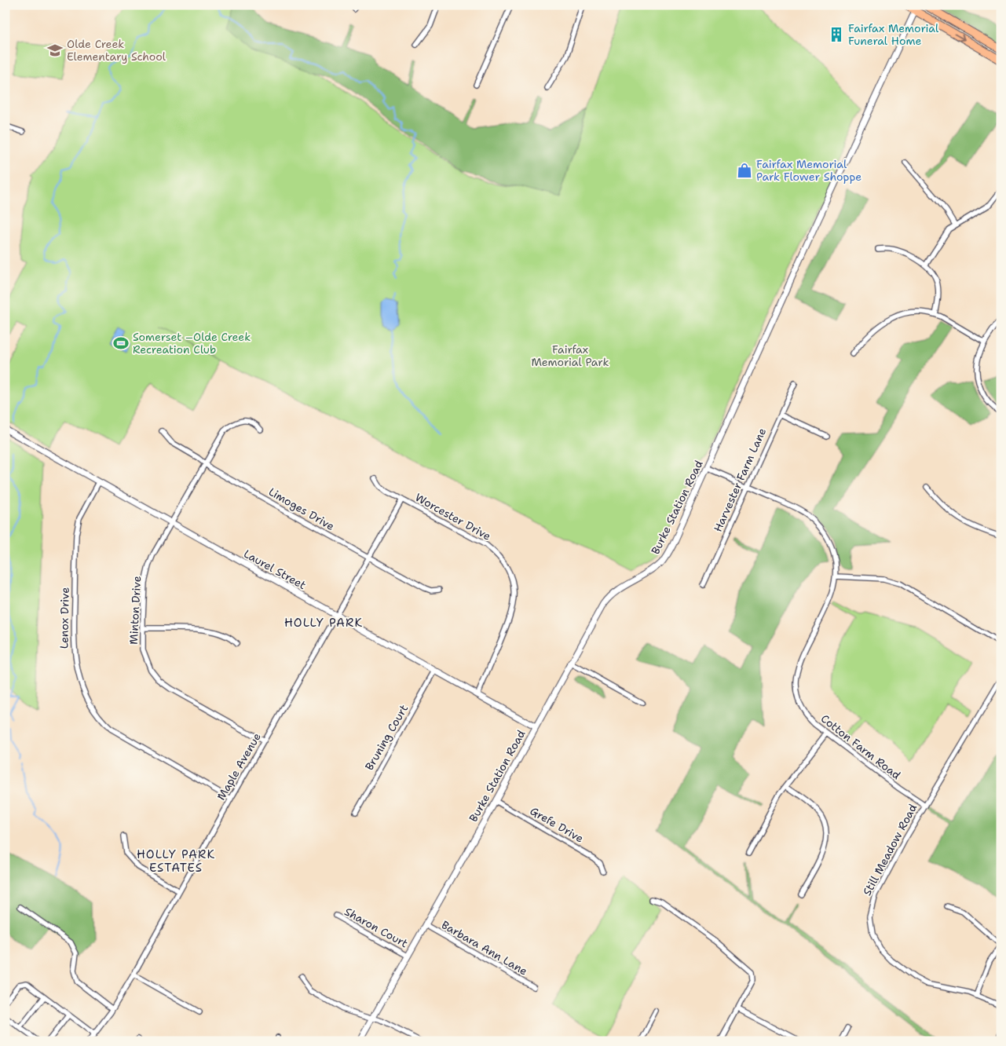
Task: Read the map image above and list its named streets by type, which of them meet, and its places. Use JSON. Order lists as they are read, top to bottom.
{
  "streets": {
    "street": [
      "Harvester Farm Lane",
      "Burke Station Road",
      "Limoges Drive",
      "Worcester Drive",
      "Laurel Street",
      "Minton Drive",
      "Lenox Drive",
      "Bruning Court",
      "Cotton Farm Road",
      "Maple Avenue",
      "Grefe Drive",
      "Still Meadow Road",
      "Sharon Court",
      "Barbara Ann Lane"
    ]
  },
  "crossings": [
    ["Harvester Farm Lane", "Cotton Farm Road"],
    ["Burke Station Road", "Laurel Street"],
    ["Burke Station Road", "Cotton Farm Road"],
    ["Burke Station Road", "Grefe Drive"],
    ["Burke Station Road", "Sharon Court"],
    ["Burke Station Road", "Barbara Ann Lane"],
    ["Limoges Drive", "Minton Drive"],
    ["Limoges Drive", "Maple Avenue"],
    ["Worcester Drive", "Laurel Street"],
    ["Worcester Drive", "Maple Avenue"],
    ["Laurel Street", "Minton Drive"],
    ["Laurel Street", "Lenox Drive"],
    ["Laurel Street", "Bruning Court"],
    ["Laurel Street", "Maple Avenue"],
    ["Minton Drive", "Maple Avenue"],
    ["Lenox Drive", "Maple Avenue"],
    ["Cotton Farm Road", "Still Meadow Road"]
  ],
  "districts": ["HOLLY PARK", "HOLLY PARK ESTATES"],
  "parks": ["Fairfax Memorial Park"],
  "places": {
    "building": ["Fairfax Memorial Funeral Home"],
    "school or university": ["Olde Creek Elementary School"],
    "shop": ["Fairfax Memorial Park Flower Shoppe"],
    "sports": ["Somerset –Olde Creek Recreation Club"]
  }
}
